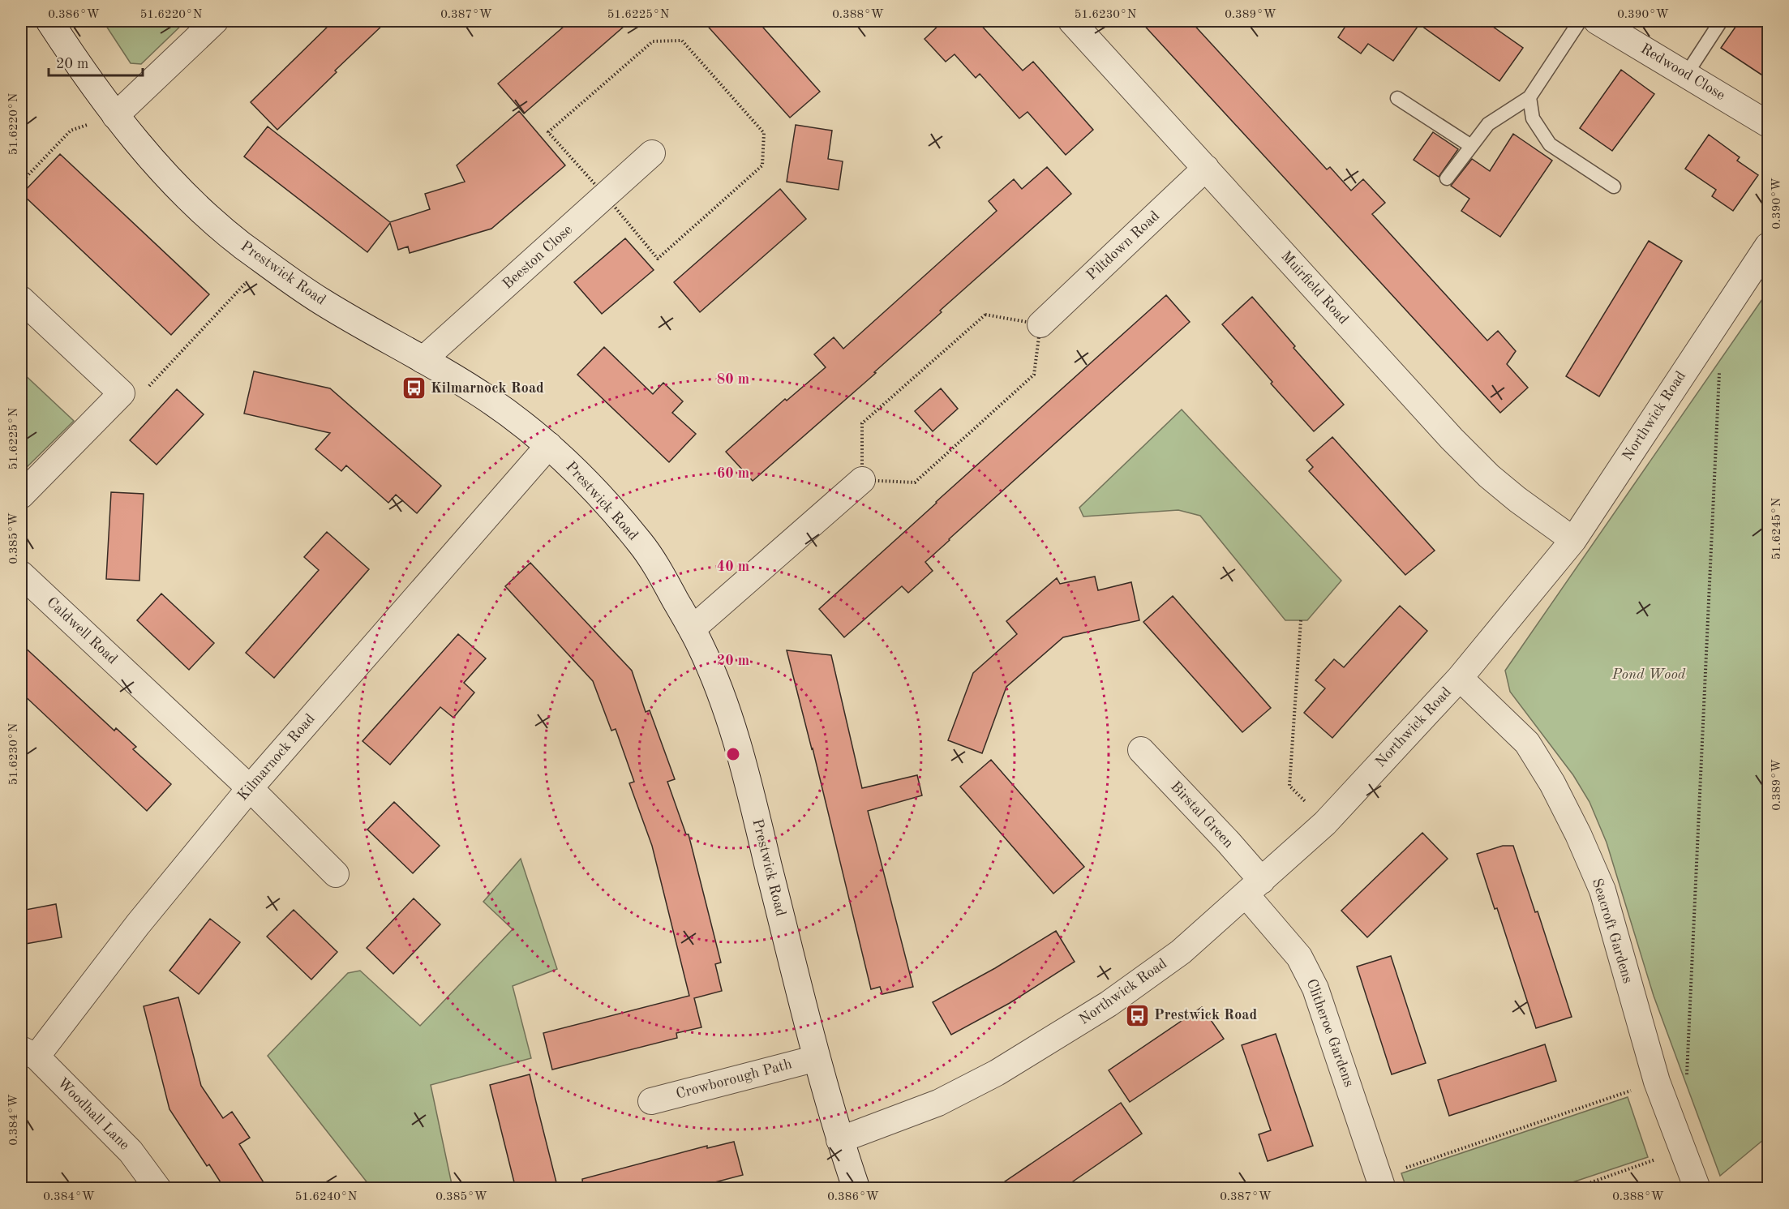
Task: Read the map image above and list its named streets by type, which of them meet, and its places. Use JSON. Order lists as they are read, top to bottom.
{
  "streets": {
    "main road": ["Prestwick Road"],
    "street": [
      "Redwood Close",
      "Piltdown Road",
      "Beeston Close",
      "Muirfield Road",
      "Northwick Road",
      "Caldwell Road",
      "Kilmarnock Road",
      "Birstal Green",
      "Seacroft Gardens",
      "Clitheroe Gardens",
      "Crowborough Path",
      "Woodhall Lane"
    ]
  },
  "crossings": [
    ["Piltdown Road", "Muirfield Road"],
    ["Beeston Close", "Prestwick Road"],
    ["Prestwick Road", "Northwick Road"],
    ["Prestwick Road", "Kilmarnock Road"],
    ["Prestwick Road", "Crowborough Path"],
    ["Muirfield Road", "Northwick Road"],
    ["Northwick Road", "Birstal Green"],
    ["Northwick Road", "Seacroft Gardens"],
    ["Northwick Road", "Clitheroe Gardens"],
    ["Caldwell Road", "Kilmarnock Road"],
    ["Kilmarnock Road", "Woodhall Lane"],
    ["Birstal Green", "Clitheroe Gardens"]
  ],
  "parks": ["Pond Wood"],
  "places": {
    "bus stop": ["Kilmarnock Road", "Prestwick Road"]
  },
  "scale_bar": "20 m",
  "coordinates": [
    "0.386°W",
    "51.6220°N",
    "0.387°W",
    "51.6225°N",
    "0.388°W",
    "51.6230°N",
    "0.389°W",
    "0.390°W",
    "51.6245°N",
    "0.385°W",
    "0.384°W",
    "51.6240°N"
  ],
  "rings": [
    "80 m",
    "60 m",
    "40 m",
    "20 m"
  ]
}
